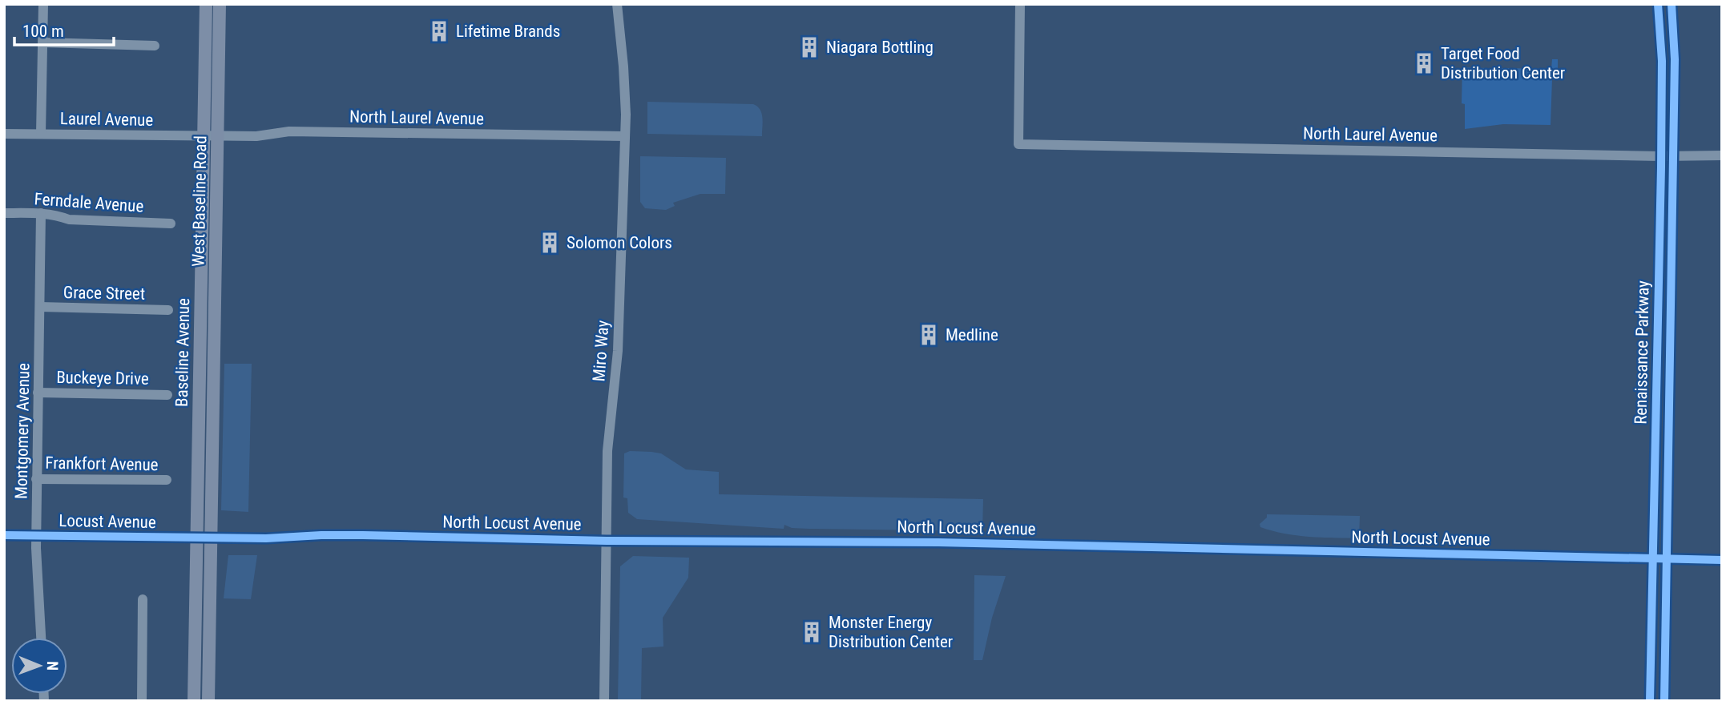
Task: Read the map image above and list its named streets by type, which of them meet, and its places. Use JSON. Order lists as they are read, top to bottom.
{
  "streets": {
    "main road": ["West Baseline Road", "Baseline Avenue"],
    "street": [
      "North Laurel Avenue",
      "Laurel Avenue",
      "Ferndale Avenue",
      "Grace Street",
      "Miro Way",
      "Renaissance Parkway",
      "Buckeye Drive",
      "Montgomery Avenue",
      "Frankfort Avenue",
      "Locust Avenue",
      "North Locust Avenue"
    ]
  },
  "crossings": [
    ["North Laurel Avenue", "Laurel Avenue"],
    ["North Laurel Avenue", "West Baseline Road"],
    ["North Laurel Avenue", "Miro Way"],
    ["North Laurel Avenue", "Baseline Avenue"],
    ["North Laurel Avenue", "Renaissance Parkway"],
    ["Laurel Avenue", "West Baseline Road"],
    ["Laurel Avenue", "Baseline Avenue"],
    ["West Baseline Road", "Baseline Avenue"],
    ["West Baseline Road", "Locust Avenue"],
    ["West Baseline Road", "North Locust Avenue"],
    ["Ferndale Avenue", "Montgomery Avenue"],
    ["Grace Street", "Montgomery Avenue"],
    ["Miro Way", "North Locust Avenue"],
    ["Baseline Avenue", "Locust Avenue"],
    ["Renaissance Parkway", "North Locust Avenue"],
    ["Buckeye Drive", "Montgomery Avenue"],
    ["Montgomery Avenue", "Frankfort Avenue"],
    ["Montgomery Avenue", "Locust Avenue"],
    ["Locust Avenue", "North Locust Avenue"]
  ],
  "places": {
    "building": [
      "Lifetime Brands",
      "Niagara Bottling",
      "Target Food Distribution Center",
      "Solomon Colors",
      "Medline",
      "Monster Energy Distribution Center"
    ]
  },
  "scale_bar": "100 m",
  "north": "right"
}
